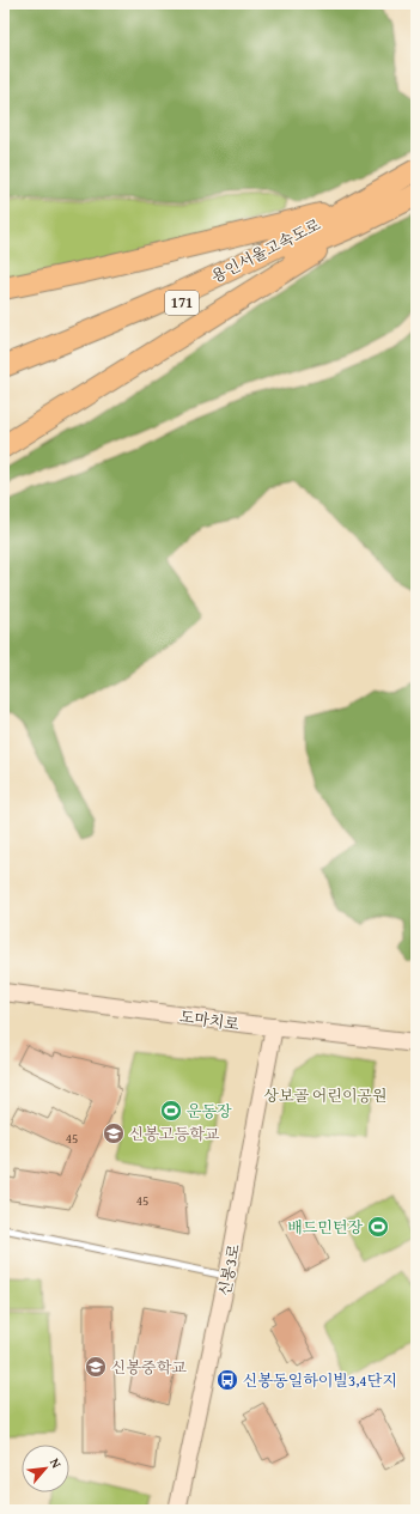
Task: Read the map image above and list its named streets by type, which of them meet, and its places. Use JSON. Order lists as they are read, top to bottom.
{
  "streets": {
    "highway": ["용인서울고속도로", "171"],
    "street": ["도마치로", "신봉3로"]
  },
  "crossings": [
    ["도마치로", "신봉3로"]
  ],
  "parks": ["상보골 어린이공원"],
  "places": {
    "sports": ["운동장", "배드민턴장"],
    "school or university": ["신봉고등학교", "신봉중학교"],
    "bus stop": ["신봉동일하이빌3,4단지"]
  },
  "house_numbers": ["45", "45"],
  "north": "top right"
}
